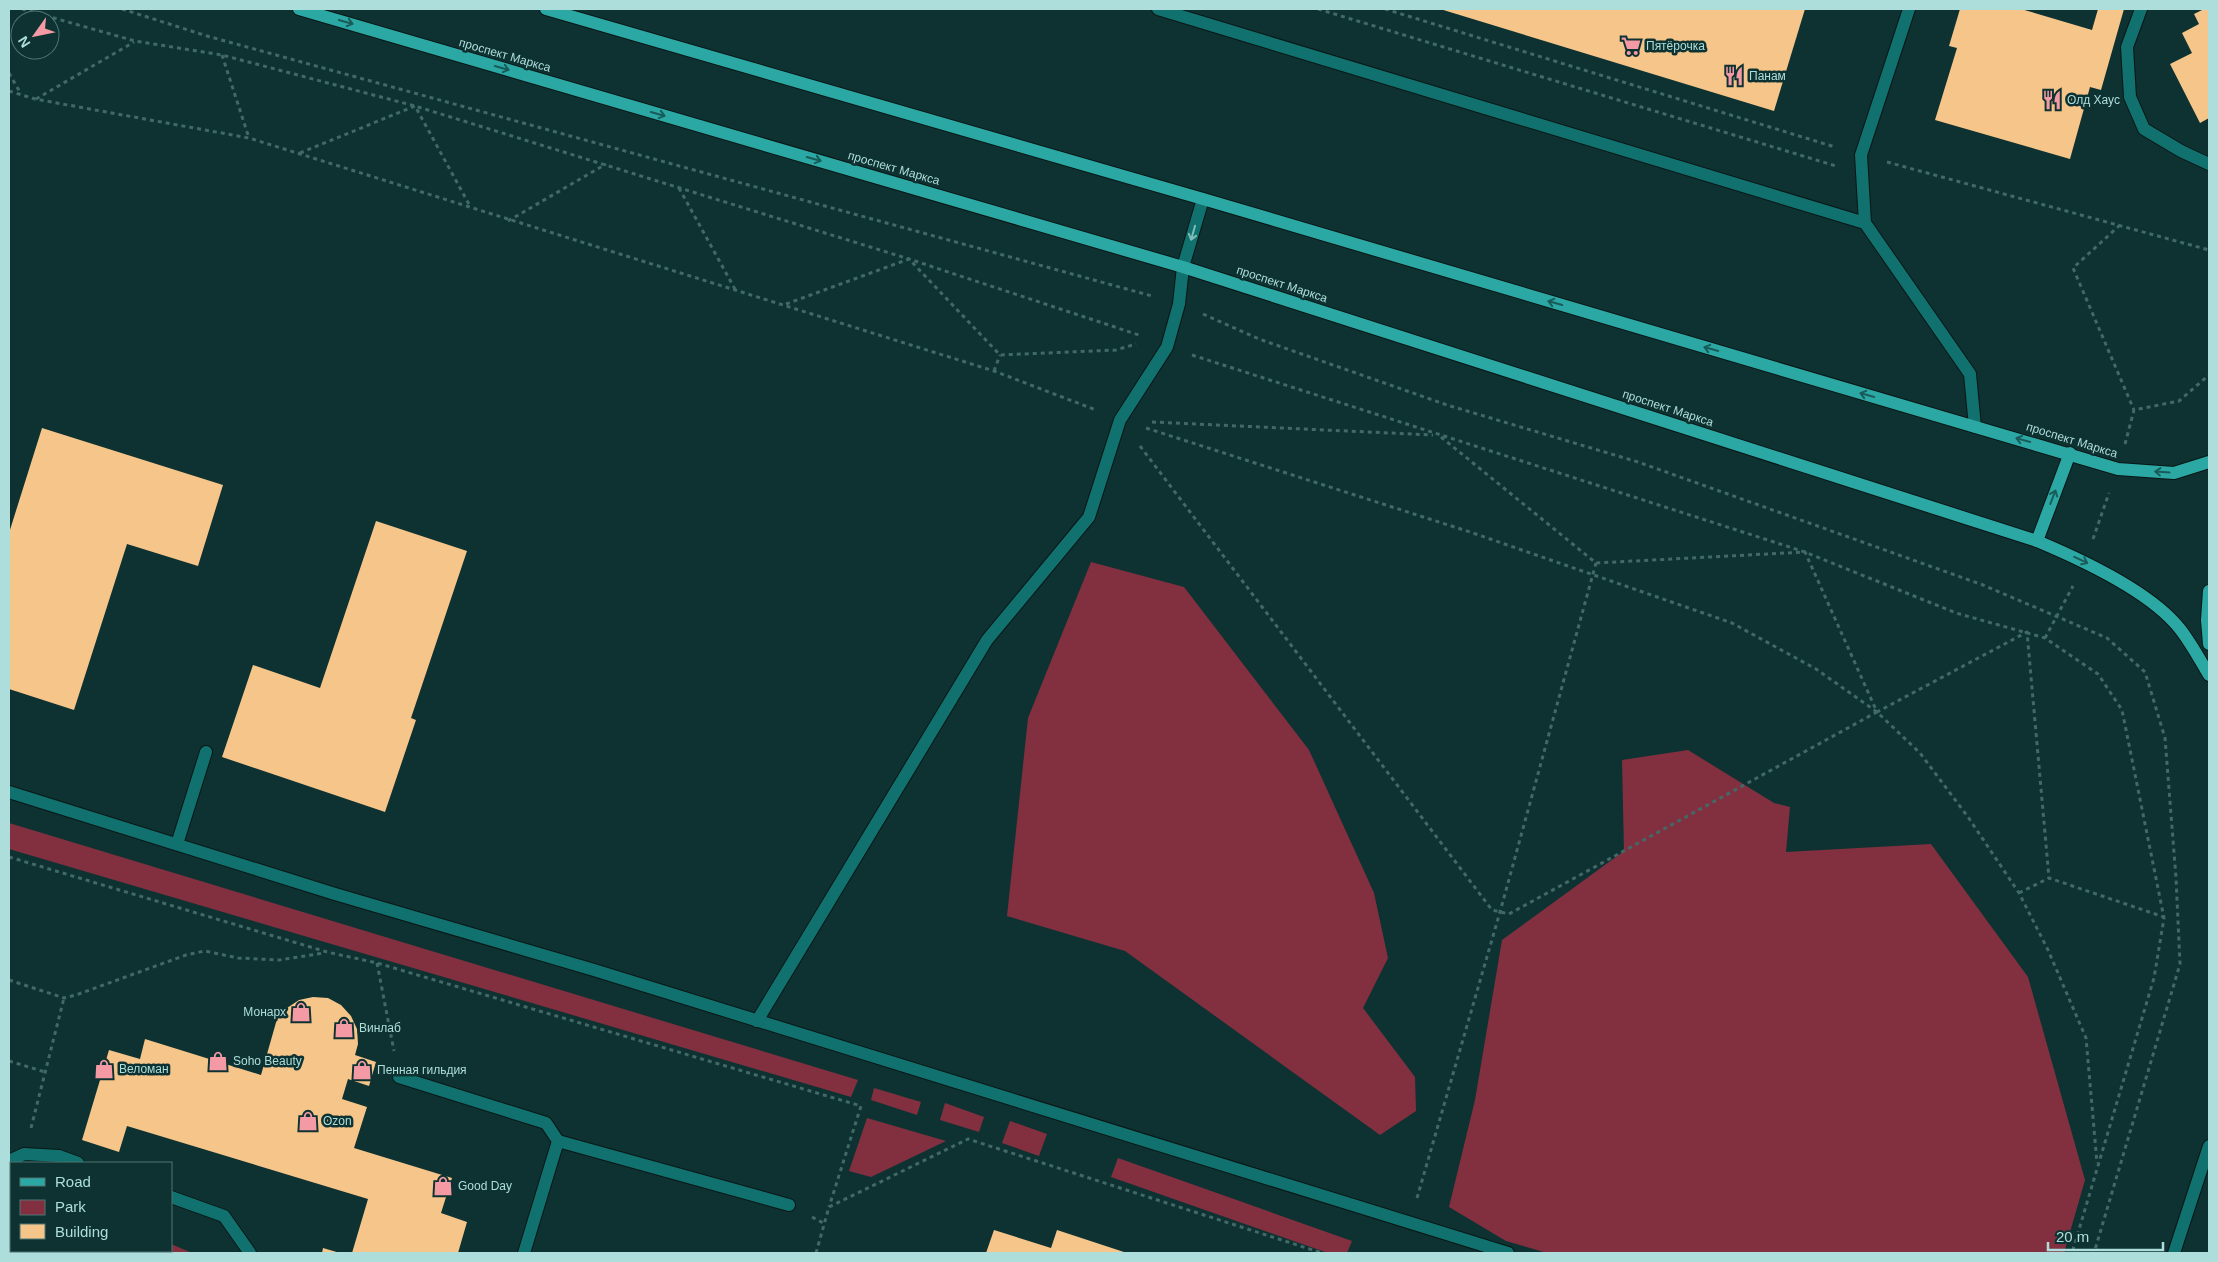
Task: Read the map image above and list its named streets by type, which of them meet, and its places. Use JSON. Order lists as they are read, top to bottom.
{
  "streets": {
    "main road": ["проспект Маркса"]
  },
  "places": {
    "supermarket": ["Пятёрочка"],
    "restaurant": ["Панам", "Олд Хаус"],
    "shop": [
      "Монарх",
      "Винлаб",
      "Soho Beauty",
      "Веломан",
      "Пенная гильдия",
      "Ozon",
      "Good Day"
    ]
  },
  "legend": ["Road", "Park", "Building"],
  "scale_bar": "20 m",
  "north": "bottom left"
}
